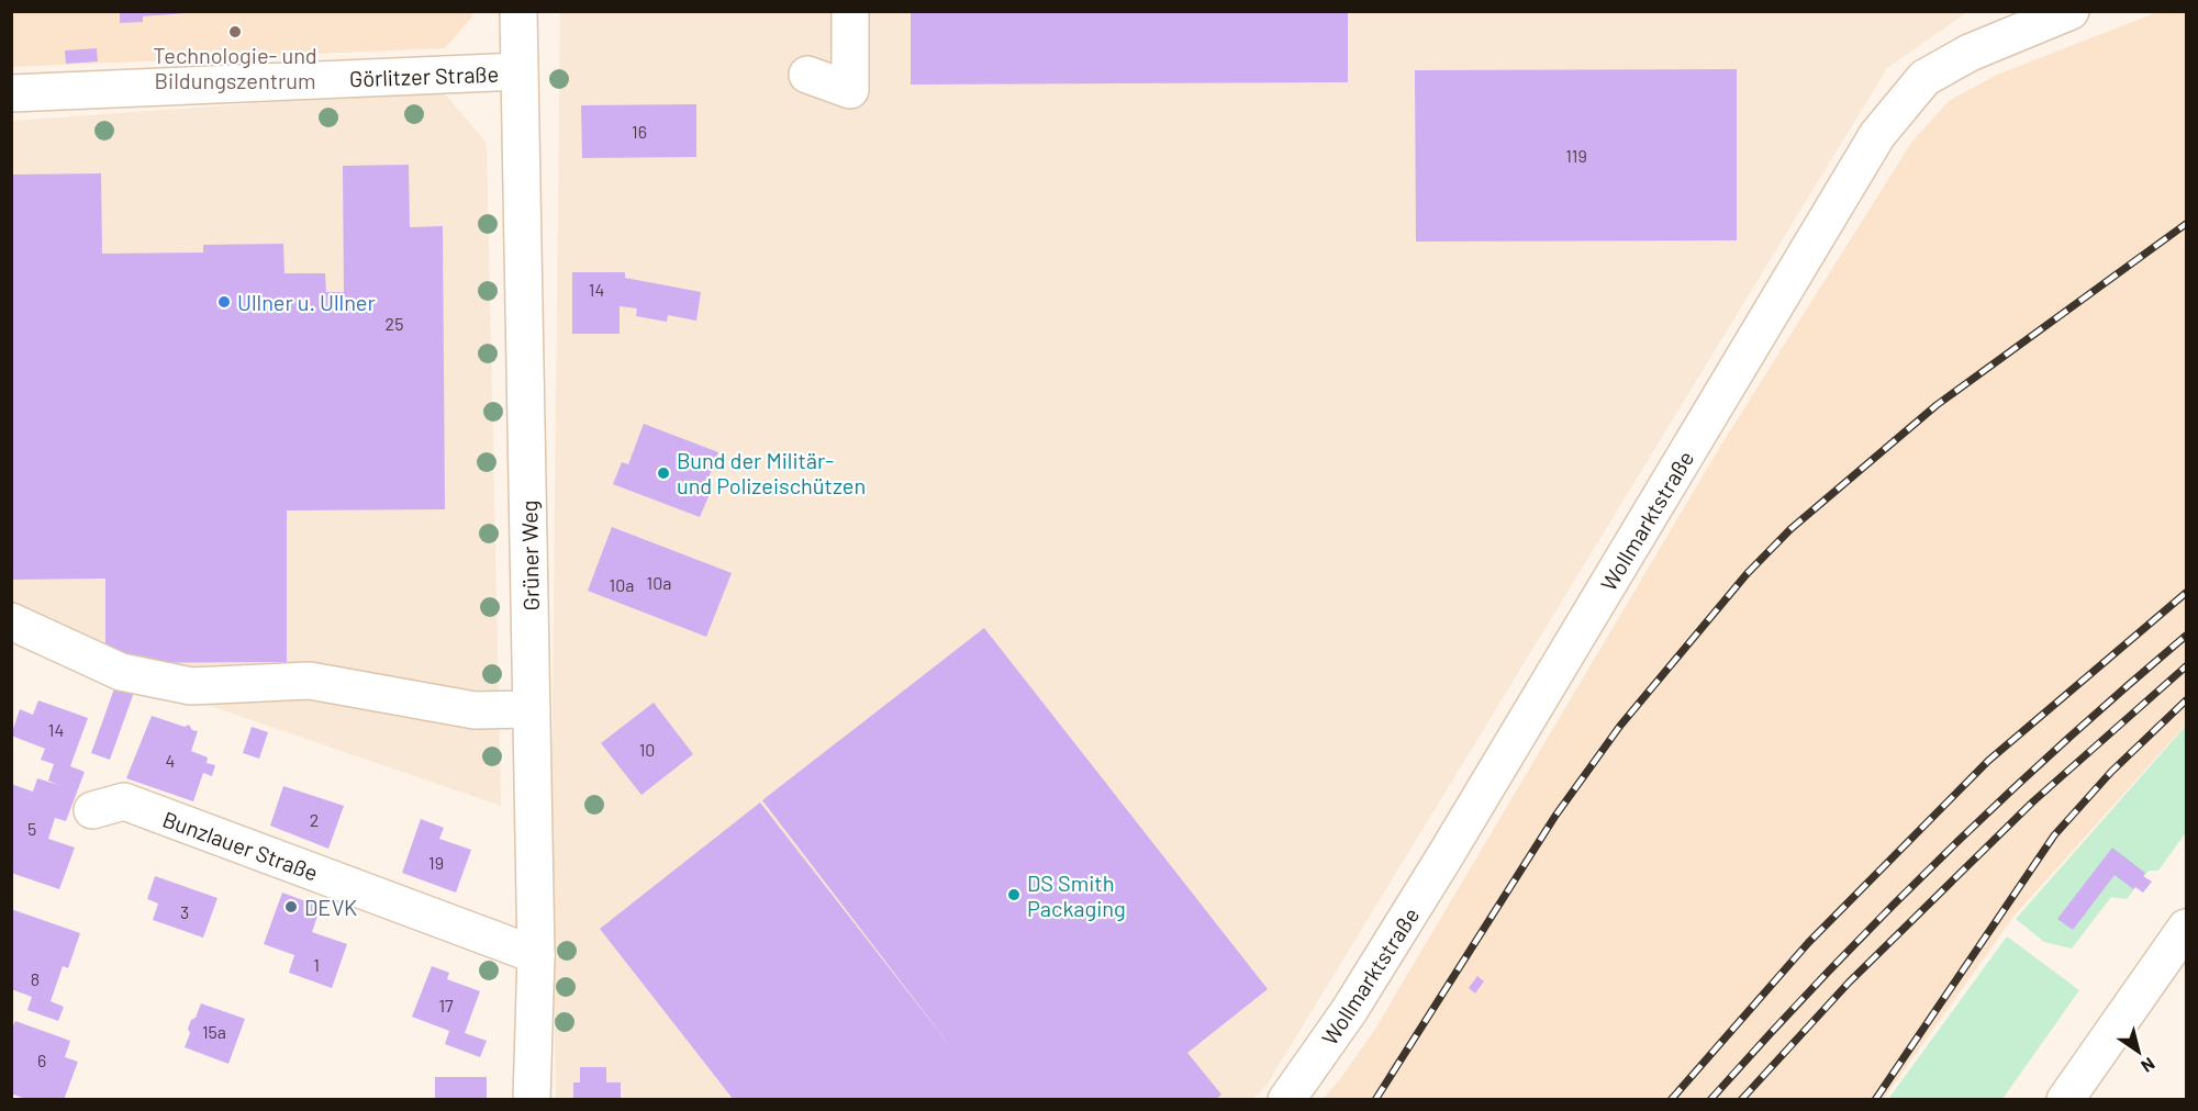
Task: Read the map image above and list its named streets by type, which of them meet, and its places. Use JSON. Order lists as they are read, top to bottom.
{
  "streets": {
    "street": [
      "Görlitzer Straße",
      "Wollmarktstraße",
      "Grüner Weg",
      "Bunzlauer Straße"
    ]
  },
  "crossings": [
    ["Görlitzer Straße", "Grüner Weg"],
    ["Grüner Weg", "Bunzlauer Straße"]
  ],
  "places": [
    "Technologie- und Bildungszentrum",
    "Ullner u. Ullner",
    "Bund der Militär- und Polizeischützen",
    "DS Smith Packaging",
    "DEVK"
  ],
  "house_numbers": [
    "16",
    "119",
    "14",
    "25",
    "10a",
    "10a",
    "14",
    "10",
    "4",
    "2",
    "5",
    "19",
    "3",
    "1",
    "8",
    "17",
    "15a",
    "6"
  ],
  "north": "bottom right"
}
